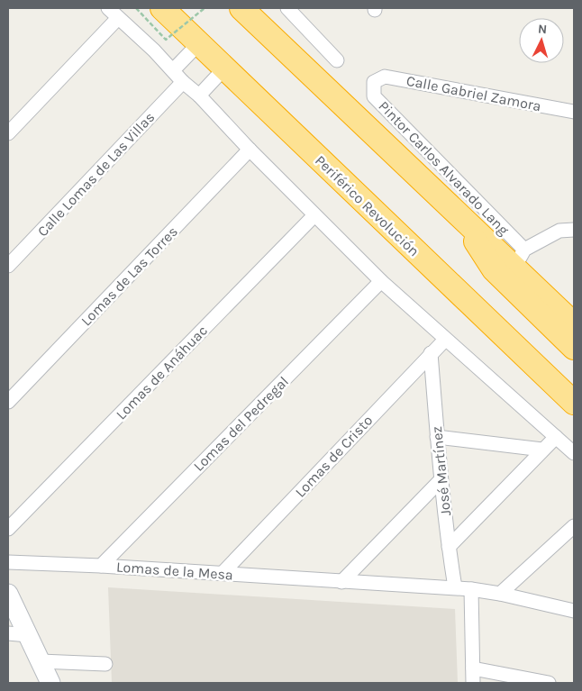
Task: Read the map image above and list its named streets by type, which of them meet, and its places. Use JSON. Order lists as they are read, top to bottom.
{
  "streets": {
    "highway": ["Periférico Revolución"],
    "street": [
      "Calle Gabriel Zamora",
      "Pintor Carlos Alvarado Lang",
      "Calle Lomas de Las Villas",
      "Lomas de Las Torres",
      "Lomas de Anáhuac",
      "Lomas del Pedregal",
      "Lomas de Cristo",
      "José Martínez",
      "Lomas de la Mesa"
    ]
  },
  "crossings": [
    ["Calle Gabriel Zamora", "Pintor Carlos Alvarado Lang"],
    ["Lomas del Pedregal", "Lomas de la Mesa"],
    ["Lomas de Cristo", "José Martínez"],
    ["Lomas de Cristo", "Lomas de la Mesa"],
    ["José Martínez", "Lomas de la Mesa"]
  ],
  "north": "top"
}
